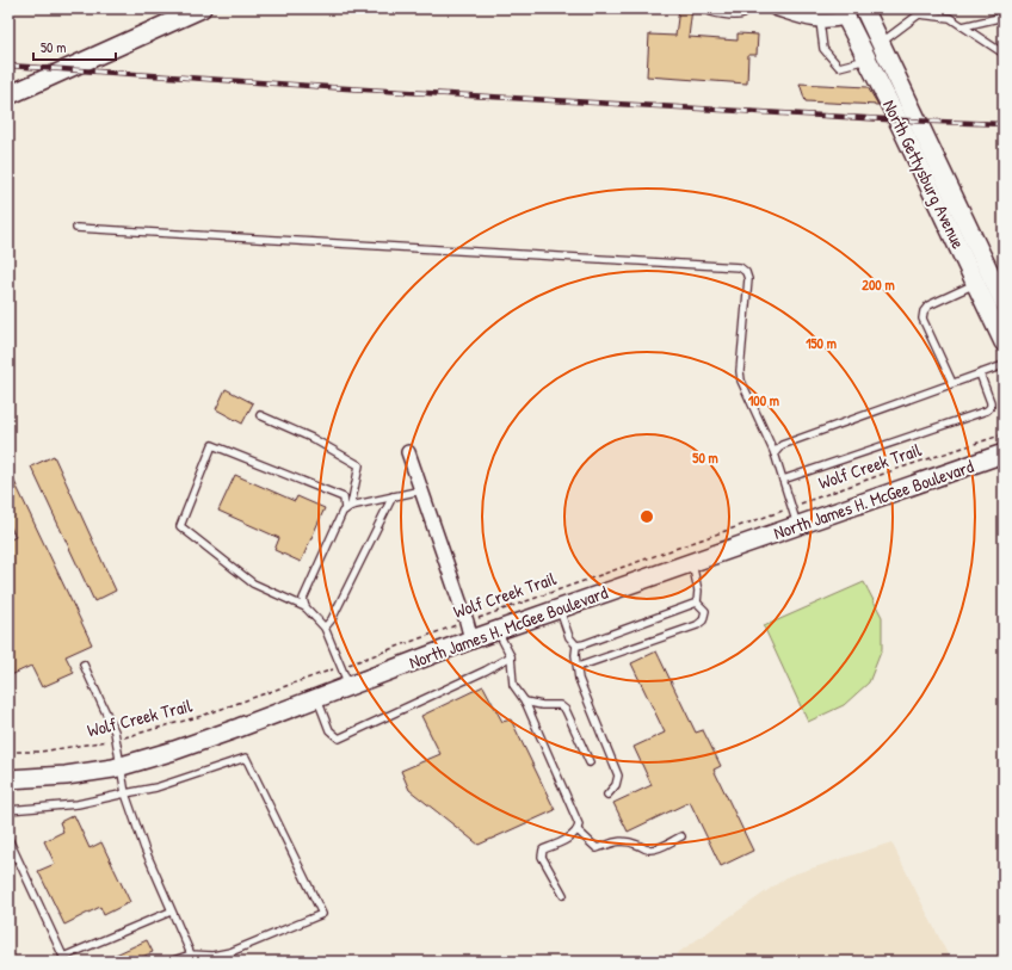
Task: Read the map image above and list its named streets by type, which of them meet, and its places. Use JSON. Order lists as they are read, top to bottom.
{
  "streets": {
    "main road": ["North Gettysburg Avenue", "North James H. McGee Boulevard"],
    "path": ["Wolf Creek Trail"]
  },
  "scale_bar": "50 m",
  "rings": [
    "200 m",
    "150 m",
    "100 m",
    "50 m"
  ]
}
